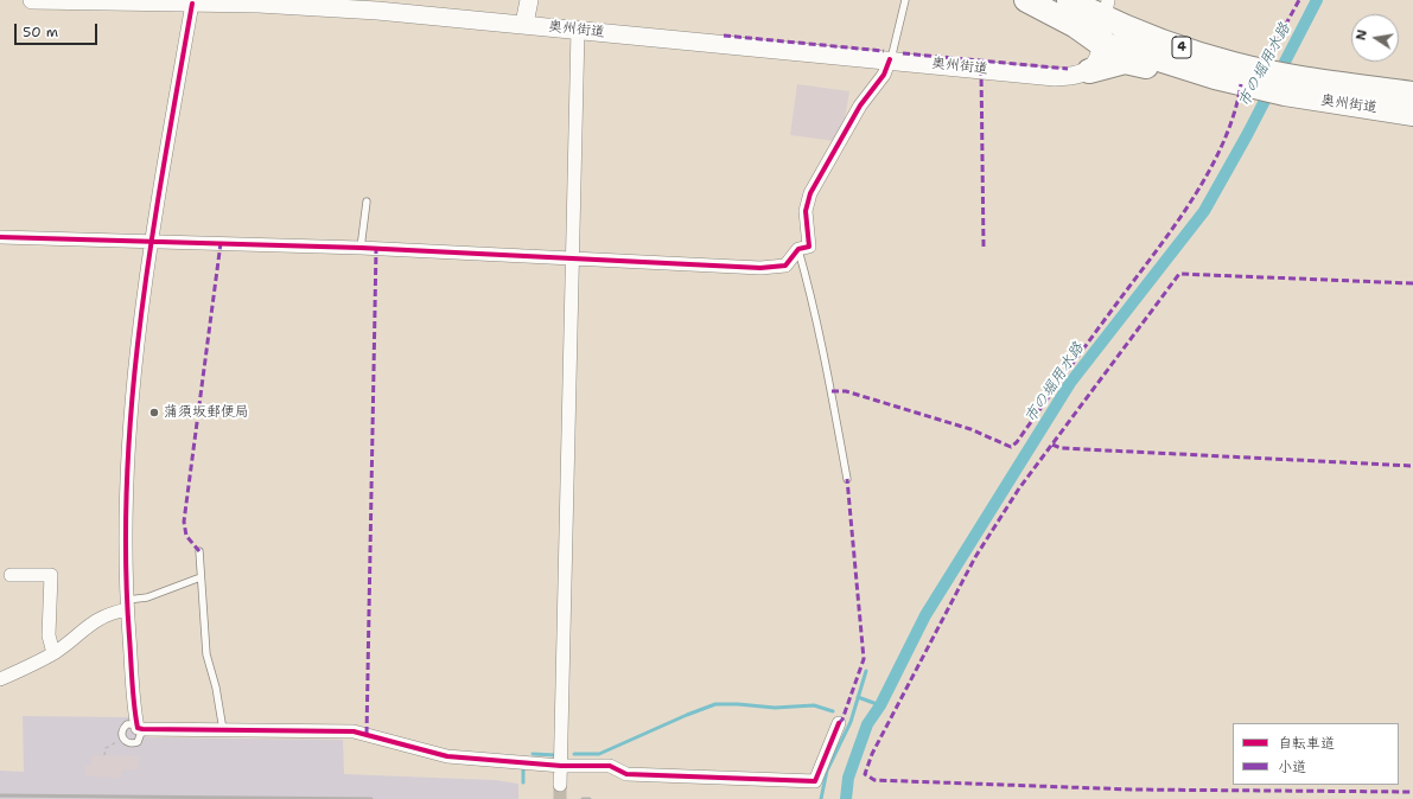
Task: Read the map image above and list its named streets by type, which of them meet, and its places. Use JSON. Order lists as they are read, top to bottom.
{
  "streets": {
    "highway": ["奥州街道", "4"]
  },
  "crossings": [
    ["奥州街道", "4"]
  ],
  "water": ["市の堀用水路"],
  "places": ["蒲須坂郵便局"],
  "legend": ["自転車道", "小道"],
  "scale_bar": "50 m",
  "north": "left"
}
